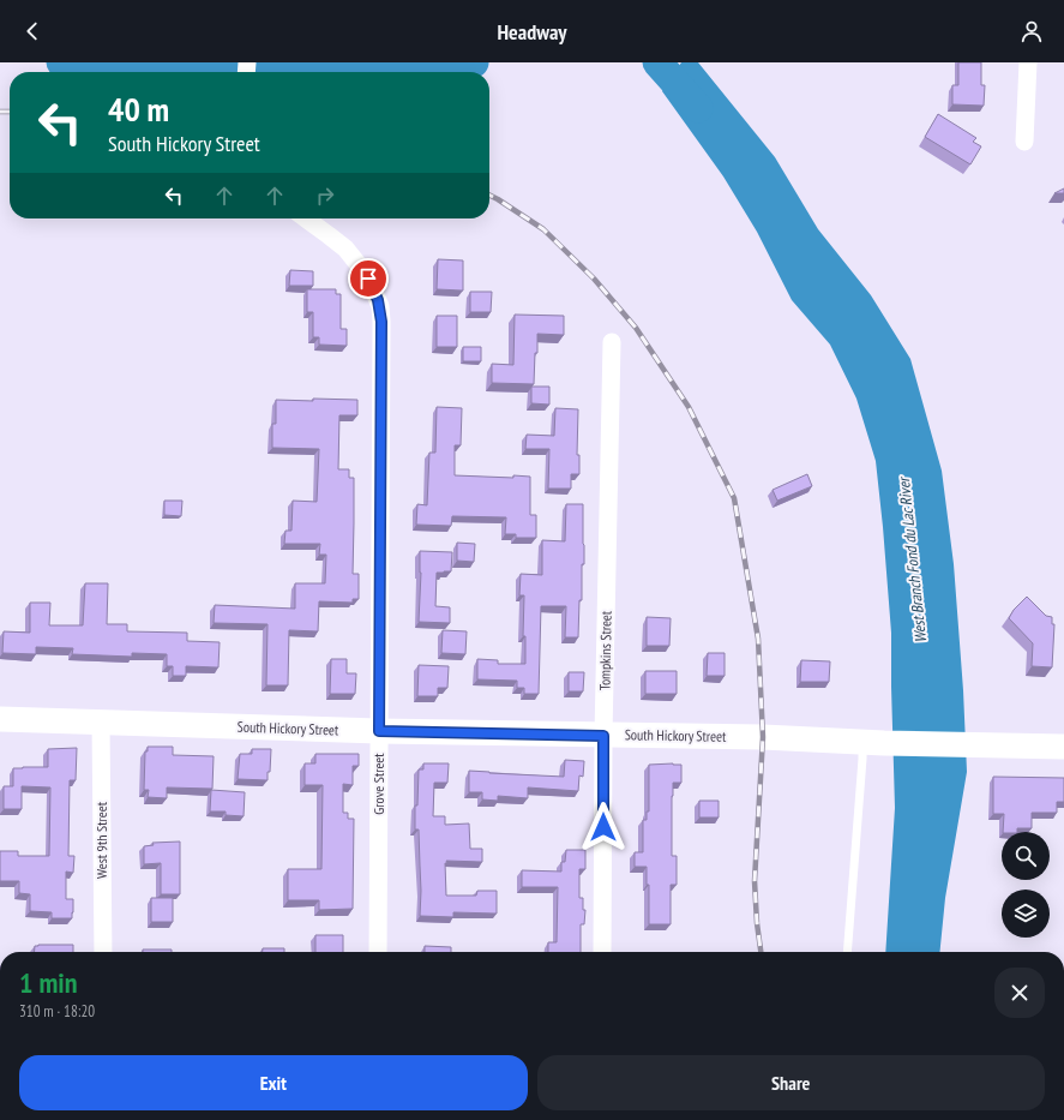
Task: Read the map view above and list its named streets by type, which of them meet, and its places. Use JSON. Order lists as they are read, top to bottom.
{
  "streets": {
    "street": [
      "Tompkins Street",
      "South Hickory Street",
      "Grove Street",
      "West 9th Street"
    ]
  },
  "crossings": [
    ["Tompkins Street", "South Hickory Street"],
    ["South Hickory Street", "Grove Street"],
    ["South Hickory Street", "West 9th Street"]
  ],
  "water": ["West Branch Fond du Lac River"],
  "page": {
    "header": "Headway",
    "turn": ["40 m", "South Hickory Street"],
    "heading": ["1 min", "310 m · 18:20"],
    "buttons": ["Exit", "Share"]
  }
}
